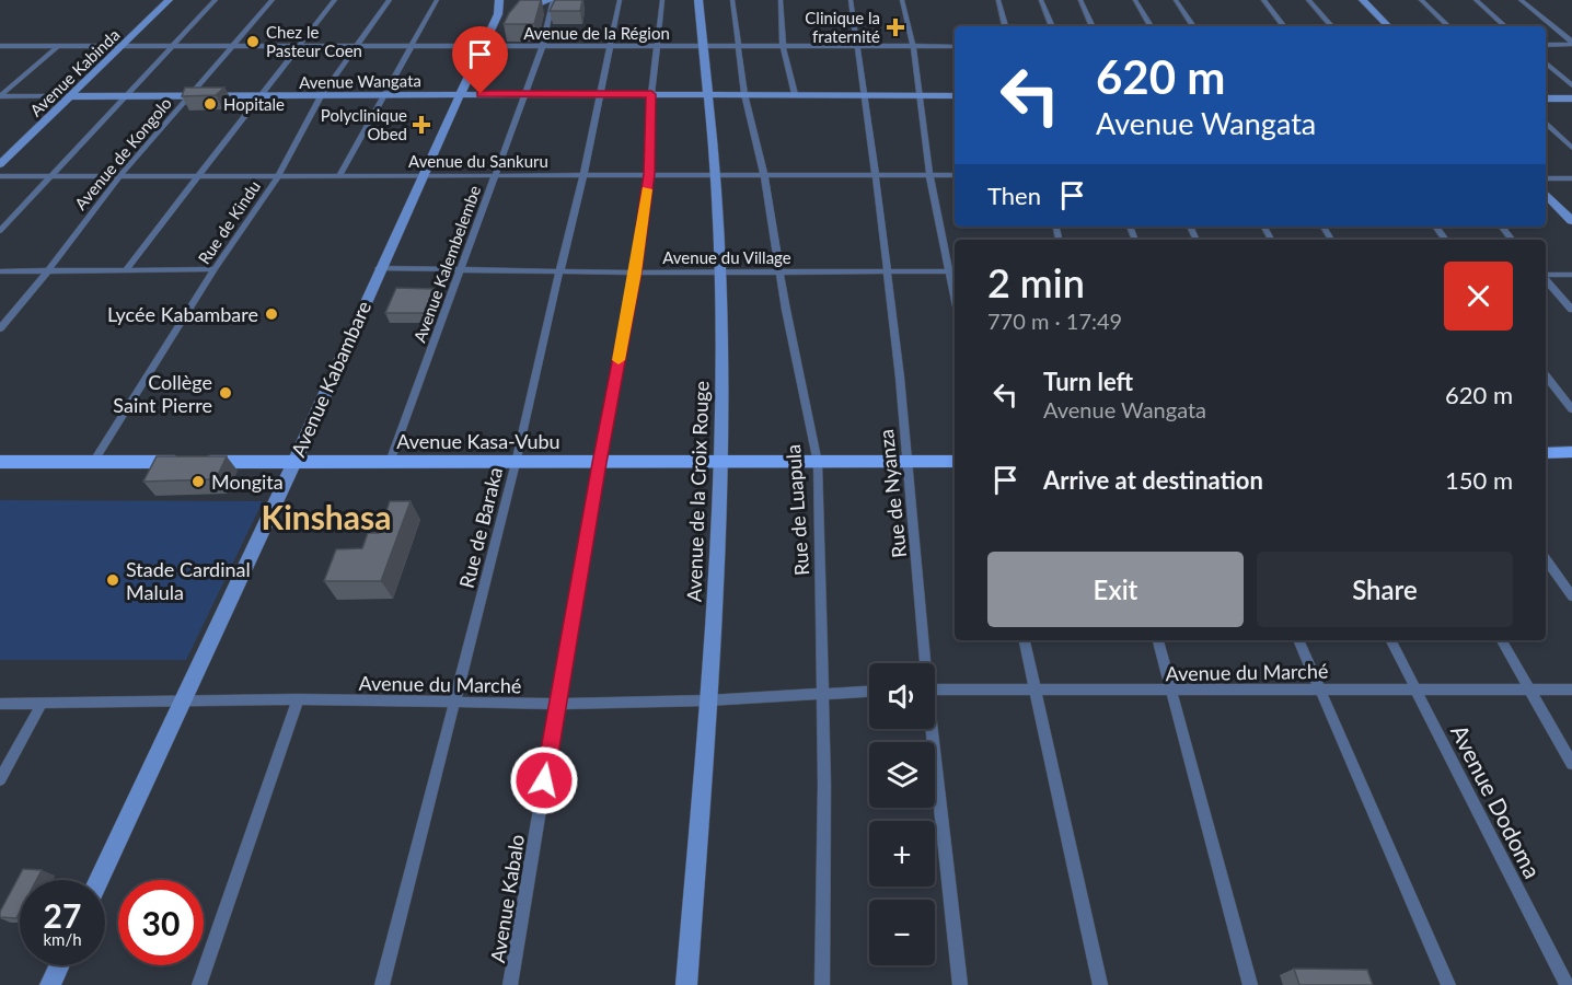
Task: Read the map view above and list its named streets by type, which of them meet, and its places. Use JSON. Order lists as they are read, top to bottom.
{
  "streets": {
    "main road": ["Avenue Kasa-Vubu"],
    "street": [
      "Avenue de la Région",
      "Avenue Kabinda",
      "Avenue Wangata",
      "Avenue de Kongolo",
      "Avenue du Sankuru",
      "Rue de Kindu",
      "Avenue du Village",
      "Avenue Kalembelembe",
      "Avenue Kabambare",
      "Avenue de la Croix Rouge",
      "Rue de Nyanza",
      "Rue de Luapula",
      "Rue de Baraka",
      "Avenue du Marché",
      "Avenue Dodoma",
      "Avenue Kabalo"
    ]
  },
  "crossings": [
    ["Avenue de la Région", "Avenue Kabinda"],
    ["Avenue de la Région", "Avenue de Kongolo"],
    ["Avenue de la Région", "Rue de Kindu"],
    ["Avenue de la Région", "Avenue Kalembelembe"],
    ["Avenue de la Région", "Avenue Kabambare"],
    ["Avenue de la Région", "Avenue de la Croix Rouge"],
    ["Avenue de la Région", "Rue de Nyanza"],
    ["Avenue de la Région", "Rue de Luapula"],
    ["Avenue de la Région", "Rue de Baraka"],
    ["Avenue de la Région", "Avenue Kabalo"],
    ["Avenue Kabinda", "Avenue Wangata"],
    ["Avenue Wangata", "Avenue de Kongolo"],
    ["Avenue Wangata", "Rue de Kindu"],
    ["Avenue Wangata", "Avenue Kalembelembe"],
    ["Avenue Wangata", "Avenue Kabambare"],
    ["Avenue Wangata", "Avenue de la Croix Rouge"],
    ["Avenue Wangata", "Rue de Nyanza"],
    ["Avenue Wangata", "Rue de Luapula"],
    ["Avenue Wangata", "Rue de Baraka"],
    ["Avenue Wangata", "Avenue Kabalo"],
    ["Avenue de Kongolo", "Avenue du Sankuru"],
    ["Avenue du Sankuru", "Rue de Kindu"],
    ["Avenue du Sankuru", "Avenue Kalembelembe"],
    ["Avenue du Sankuru", "Avenue Kabambare"],
    ["Avenue du Sankuru", "Avenue de la Croix Rouge"],
    ["Avenue du Sankuru", "Rue de Nyanza"],
    ["Avenue du Sankuru", "Rue de Luapula"],
    ["Avenue du Sankuru", "Rue de Baraka"],
    ["Avenue du Sankuru", "Avenue Kabalo"],
    ["Rue de Kindu", "Avenue Kasa-Vubu"],
    ["Avenue du Village", "Avenue Kalembelembe"],
    ["Avenue du Village", "Avenue Kabambare"],
    ["Avenue du Village", "Avenue de la Croix Rouge"],
    ["Avenue du Village", "Rue de Nyanza"],
    ["Avenue du Village", "Rue de Luapula"],
    ["Avenue du Village", "Rue de Baraka"],
    ["Avenue du Village", "Avenue Kabalo"],
    ["Avenue Kalembelembe", "Avenue Kasa-Vubu"],
    ["Avenue Kabambare", "Avenue Kasa-Vubu"],
    ["Avenue Kabambare", "Avenue du Marché"],
    ["Avenue Kasa-Vubu", "Avenue de la Croix Rouge"],
    ["Avenue Kasa-Vubu", "Rue de Nyanza"],
    ["Avenue Kasa-Vubu", "Rue de Luapula"],
    ["Avenue Kasa-Vubu", "Rue de Baraka"],
    ["Avenue Kasa-Vubu", "Avenue Kabalo"],
    ["Avenue de la Croix Rouge", "Avenue du Marché"],
    ["Rue de Luapula", "Avenue du Marché"],
    ["Rue de Baraka", "Avenue du Marché"],
    ["Avenue du Marché", "Avenue Dodoma"],
    ["Avenue du Marché", "Avenue Kabalo"]
  ],
  "districts": ["Kinshasa"],
  "places": {
    "health": ["Clinique la fraternité", "Polyclinique Obed"],
    "other": [
      "Chez le Pasteur Coen",
      "Hopitale",
      "Lycée Kabambare",
      "Collège Saint Pierre",
      "Mongita",
      "Stade Cardinal Malula"
    ]
  },
  "page": {
    "turn": ["620 m", "Avenue Wangata"],
    "then": "Then",
    "heading": ["2 min", "770 m · 17:49"],
    "list": [
      {
        "name": "Turn left",
        "note": "Avenue Wangata",
        "value": "620 m"
      },
      {
        "name": "Arrive at destination",
        "value": "150 m"
      }
    ],
    "buttons": ["Exit", "Share"],
    "map_buttons": ["+", "−"],
    "speed": "27 km/h",
    "limit": "30"
  }
}
